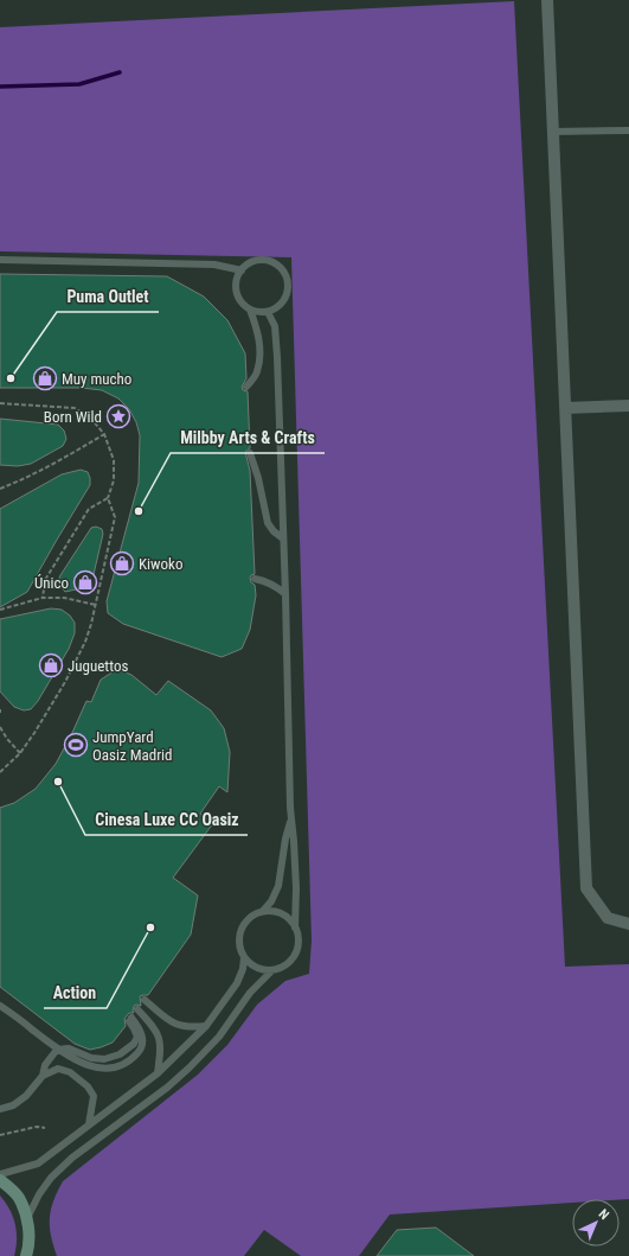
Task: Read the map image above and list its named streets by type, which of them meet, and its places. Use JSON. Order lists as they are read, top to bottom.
{
  "places": {
    "other": [
      "Puma Outlet",
      "Milbby Arts & Crafts",
      "Cinesa Luxe CC Oasiz",
      "Action"
    ],
    "shop": [
      "Muy mucho",
      "Kiwoko",
      "Único",
      "Juguettos"
    ],
    "place": ["Born Wild"],
    "sports": ["JumpYard Oasiz Madrid"]
  },
  "north": "top right"
}
